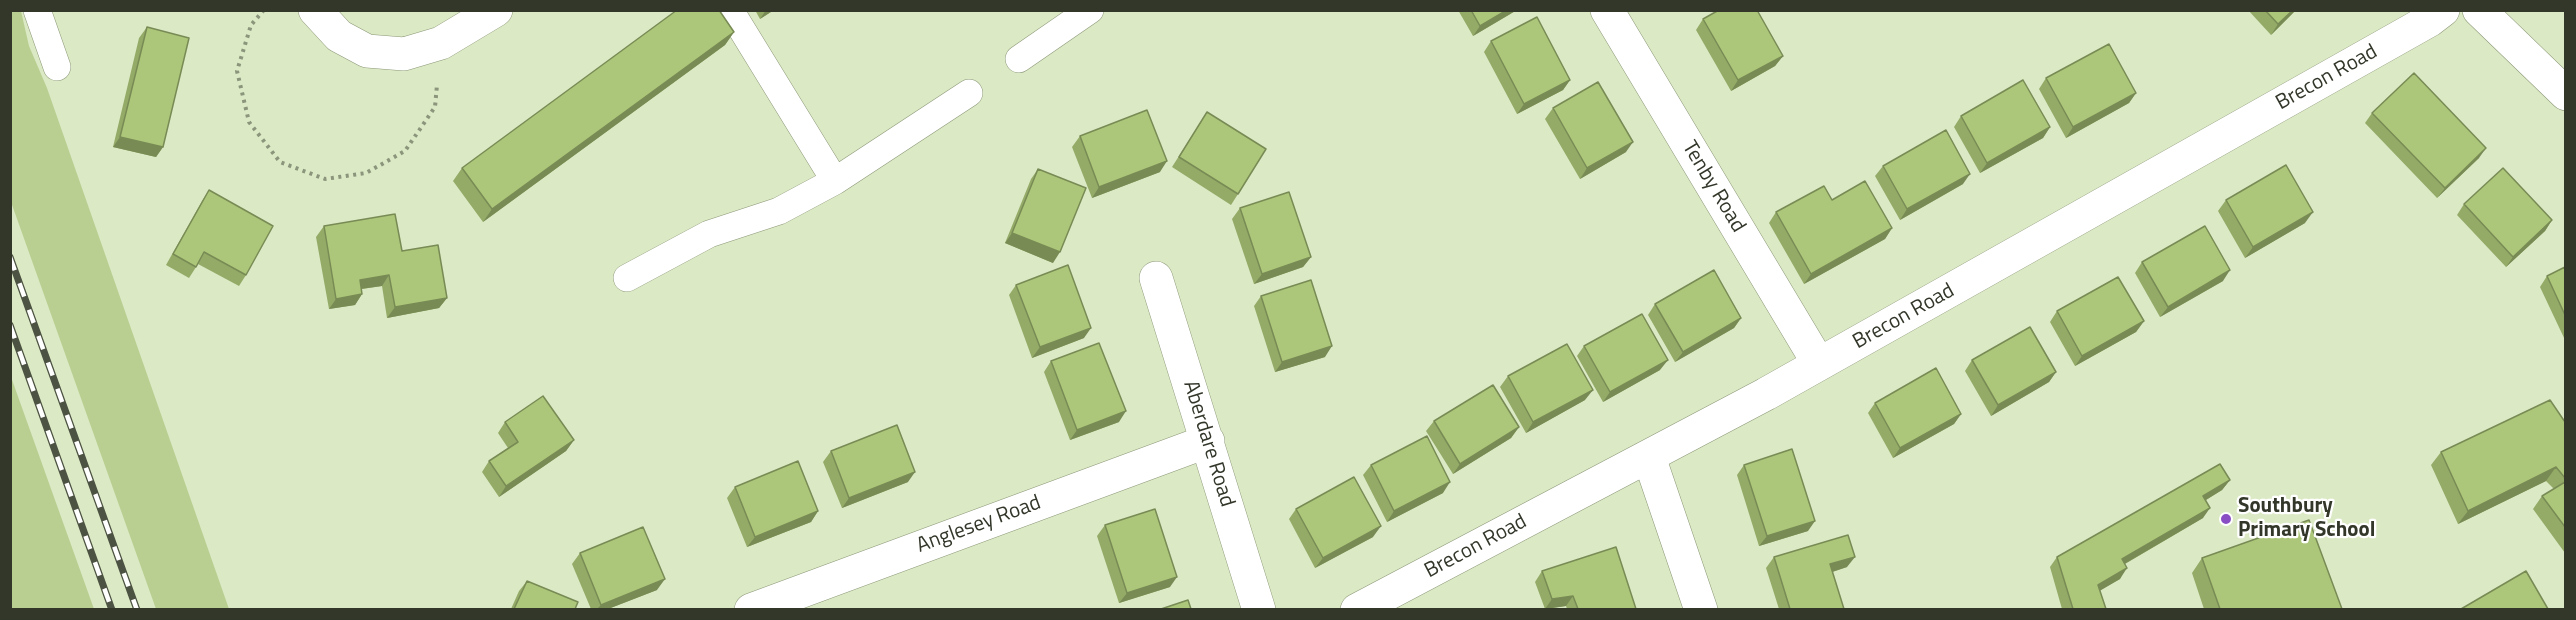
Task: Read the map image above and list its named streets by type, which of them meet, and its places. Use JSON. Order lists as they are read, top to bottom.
{
  "streets": {
    "street": [
      "Brecon Road",
      "Tenby Road",
      "Aberdare Road",
      "Anglesey Road"
    ]
  },
  "crossings": [
    ["Brecon Road", "Tenby Road"],
    ["Aberdare Road", "Anglesey Road"]
  ],
  "places": ["Southbury Primary School"]
}
